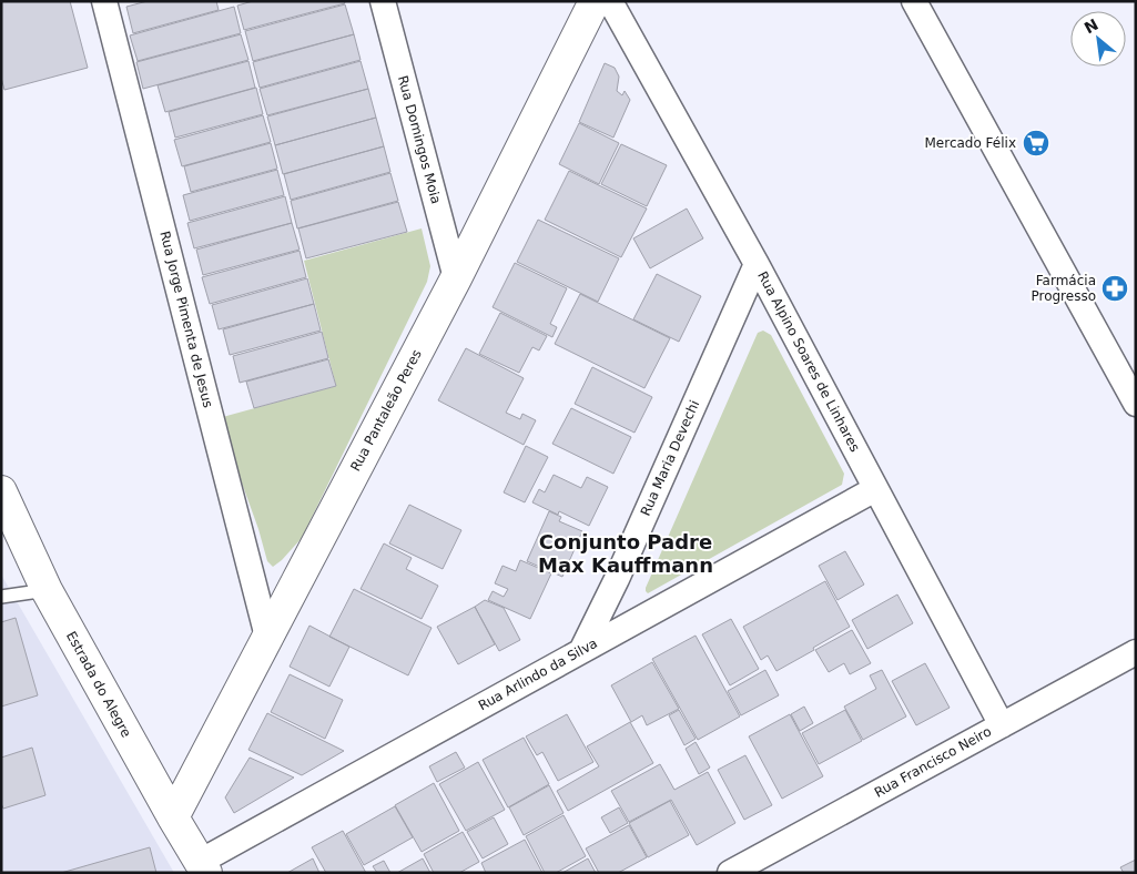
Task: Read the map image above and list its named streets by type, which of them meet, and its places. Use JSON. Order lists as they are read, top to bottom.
{
  "streets": {
    "street": [
      "Rua Domingos Moia",
      "Rua Jorge Pimenta de Jesus",
      "Rua Alpino Soares de Linhares",
      "Rua Pantaleão Peres",
      "Rua Maria Devechi",
      "Rua Arlindo da Silva",
      "Estrada do Alegre",
      "Rua Francisco Neiro"
    ]
  },
  "crossings": [
    ["Rua Domingos Moia", "Rua Pantaleão Peres"],
    ["Rua Jorge Pimenta de Jesus", "Rua Pantaleão Peres"],
    ["Rua Alpino Soares de Linhares", "Rua Maria Devechi"],
    ["Rua Alpino Soares de Linhares", "Rua Arlindo da Silva"],
    ["Rua Alpino Soares de Linhares", "Rua Francisco Neiro"],
    ["Rua Pantaleão Peres", "Estrada do Alegre"],
    ["Rua Maria Devechi", "Rua Arlindo da Silva"],
    ["Rua Arlindo da Silva", "Estrada do Alegre"]
  ],
  "districts": ["Conjunto Padre Max Kauffmann"],
  "places": {
    "supermarket": ["Mercado Félix"],
    "pharmacy": ["Farmácia Progresso"]
  },
  "north": "top left"
}
